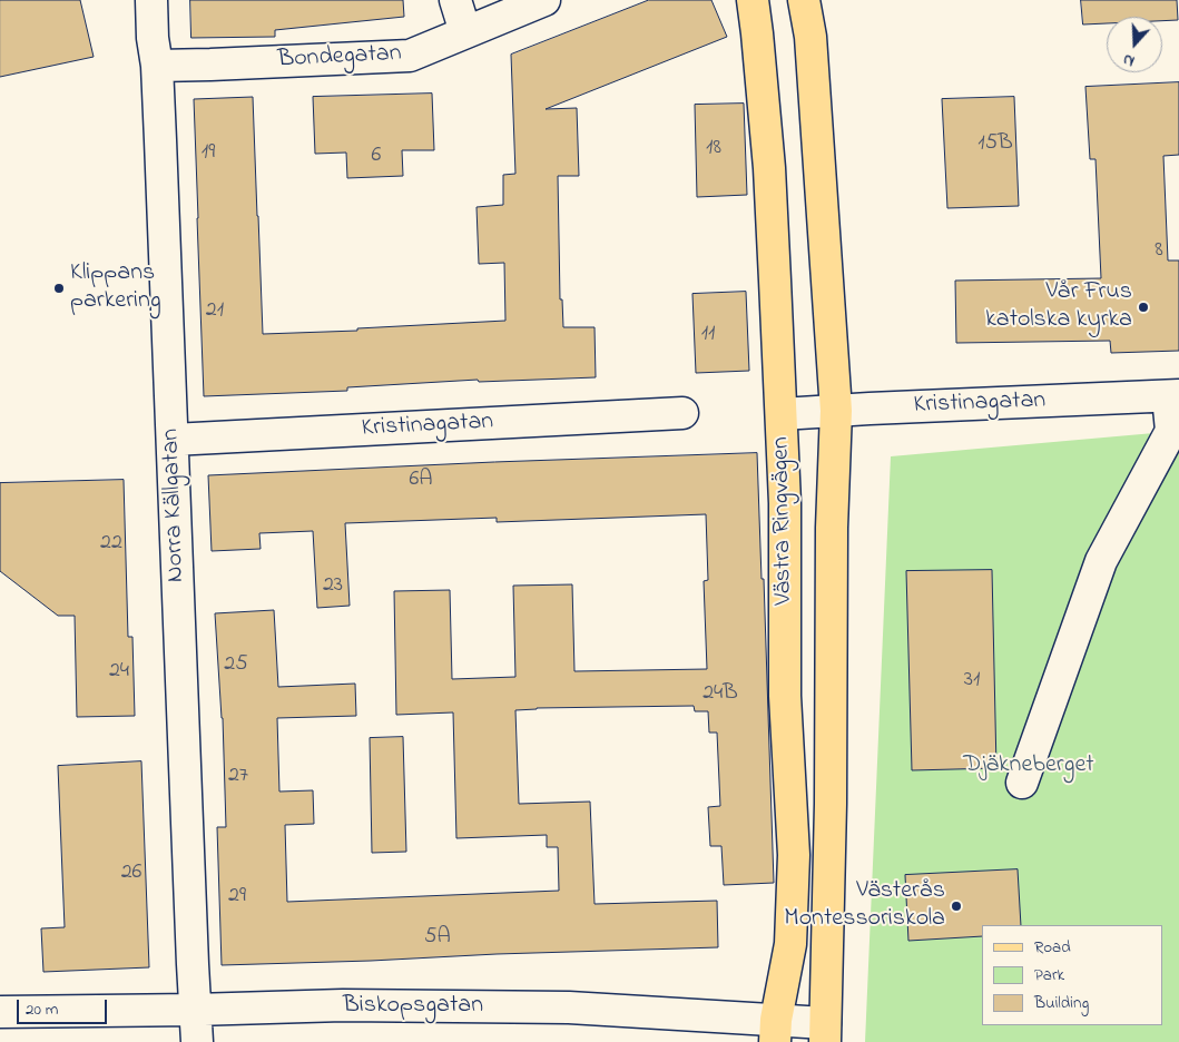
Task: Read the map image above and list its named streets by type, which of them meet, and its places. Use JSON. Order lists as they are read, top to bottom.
{
  "streets": {
    "main road": ["Västra Ringvägen"],
    "street": [
      "Bondegatan",
      "Kristinagatan",
      "Norra Källgatan",
      "Biskopsgatan"
    ]
  },
  "crossings": [
    ["Bondegatan", "Norra Källgatan"],
    ["Kristinagatan", "Norra Källgatan"],
    ["Kristinagatan", "Västra Ringvägen"],
    ["Norra Källgatan", "Biskopsgatan"],
    ["Västra Ringvägen", "Biskopsgatan"]
  ],
  "parks": ["Djäkneberget"],
  "places": ["Klippans parkering", "Vår Frus katolska kyrka", "Västerås Montessoriskola"],
  "house_numbers": [
    "15B",
    "18",
    "19",
    "6",
    "8",
    "21",
    "11",
    "6A",
    "22",
    "23",
    "25",
    "24",
    "31",
    "24B",
    "27",
    "26",
    "29",
    "5A"
  ],
  "legend": ["Road", "Park", "Building"],
  "scale_bar": "20 m",
  "north": "bottom"
}
